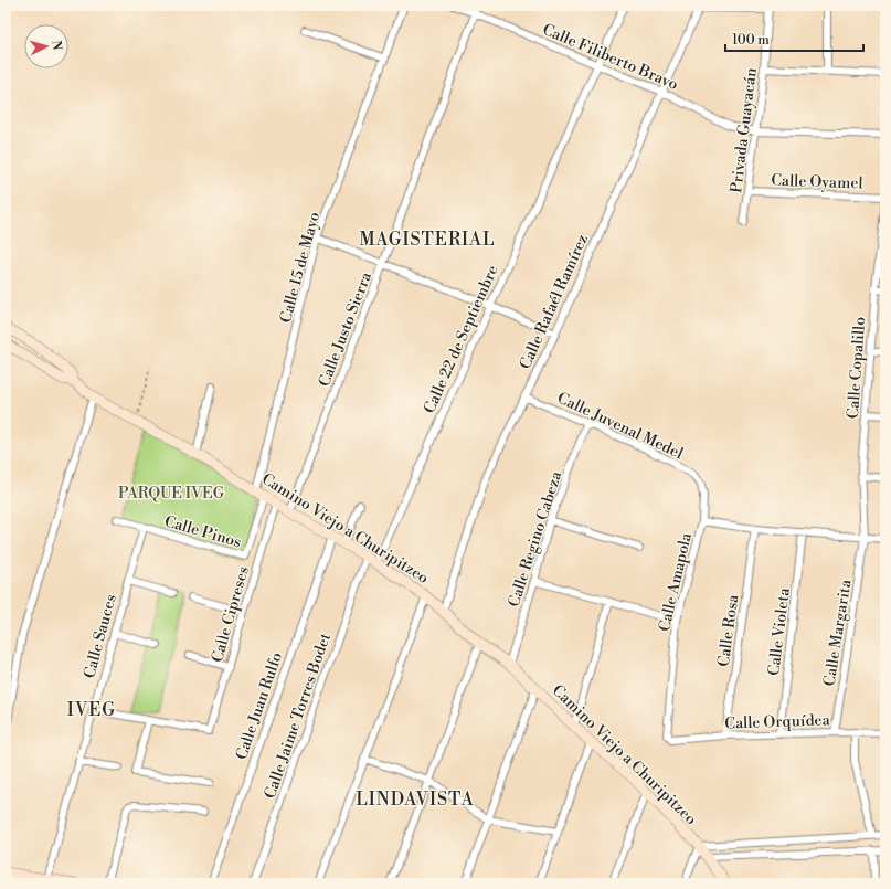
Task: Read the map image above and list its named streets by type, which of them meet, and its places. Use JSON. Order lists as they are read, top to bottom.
{
  "streets": {
    "street": [
      "Calle Filiberto Bravo",
      "Privada Guayacán",
      "Calle Oyamel",
      "Calle 15 de Mayo",
      "Calle Rafaél Ramírez",
      "Calle Justo Sierra",
      "Calle 22 de Septiembre",
      "Calle Copalillo",
      "Calle Juvenal Medel",
      "Camino Viejo a Churipitzeo",
      "Calle Pinos",
      "Calle Regino Cabeza",
      "Calle Amapola",
      "Calle Cipreses",
      "Calle Rosa",
      "Calle Violeta",
      "Calle Margarita",
      "Calle Sauces",
      "Calle Juan Rulfo",
      "Calle Jaime Torres Bodet",
      "Calle Orquídea"
    ]
  },
  "crossings": [
    ["Calle Filiberto Bravo", "Privada Guayacán"],
    ["Calle Filiberto Bravo", "Calle Rafaél Ramírez"],
    ["Calle Filiberto Bravo", "Calle Justo Sierra"],
    ["Calle Filiberto Bravo", "Calle 22 de Septiembre"],
    ["Privada Guayacán", "Calle Oyamel"],
    ["Calle 15 de Mayo", "Camino Viejo a Churipitzeo"],
    ["Calle 15 de Mayo", "Calle Pinos"],
    ["Calle Rafaél Ramírez", "Calle Juvenal Medel"],
    ["Calle Rafaél Ramírez", "Camino Viejo a Churipitzeo"],
    ["Calle Justo Sierra", "Camino Viejo a Churipitzeo"],
    ["Calle 22 de Septiembre", "Camino Viejo a Churipitzeo"],
    ["Calle Copalillo", "Calle Margarita"],
    ["Calle Juvenal Medel", "Calle Regino Cabeza"],
    ["Calle Juvenal Medel", "Calle Amapola"],
    ["Camino Viejo a Churipitzeo", "Calle Pinos"],
    ["Camino Viejo a Churipitzeo", "Calle Regino Cabeza"],
    ["Camino Viejo a Churipitzeo", "Calle Cipreses"],
    ["Camino Viejo a Churipitzeo", "Calle Juan Rulfo"],
    ["Camino Viejo a Churipitzeo", "Calle Jaime Torres Bodet"],
    ["Calle Pinos", "Calle Sauces"],
    ["Calle Amapola", "Calle Orquídea"],
    ["Calle Rosa", "Calle Orquídea"],
    ["Calle Violeta", "Calle Orquídea"],
    ["Calle Margarita", "Calle Orquídea"]
  ],
  "districts": ["MAGISTERIAL", "IVEG", "LINDAVISTA"],
  "parks": ["PARQUE IVEG"],
  "scale_bar": "100 m",
  "north": "right"
}
